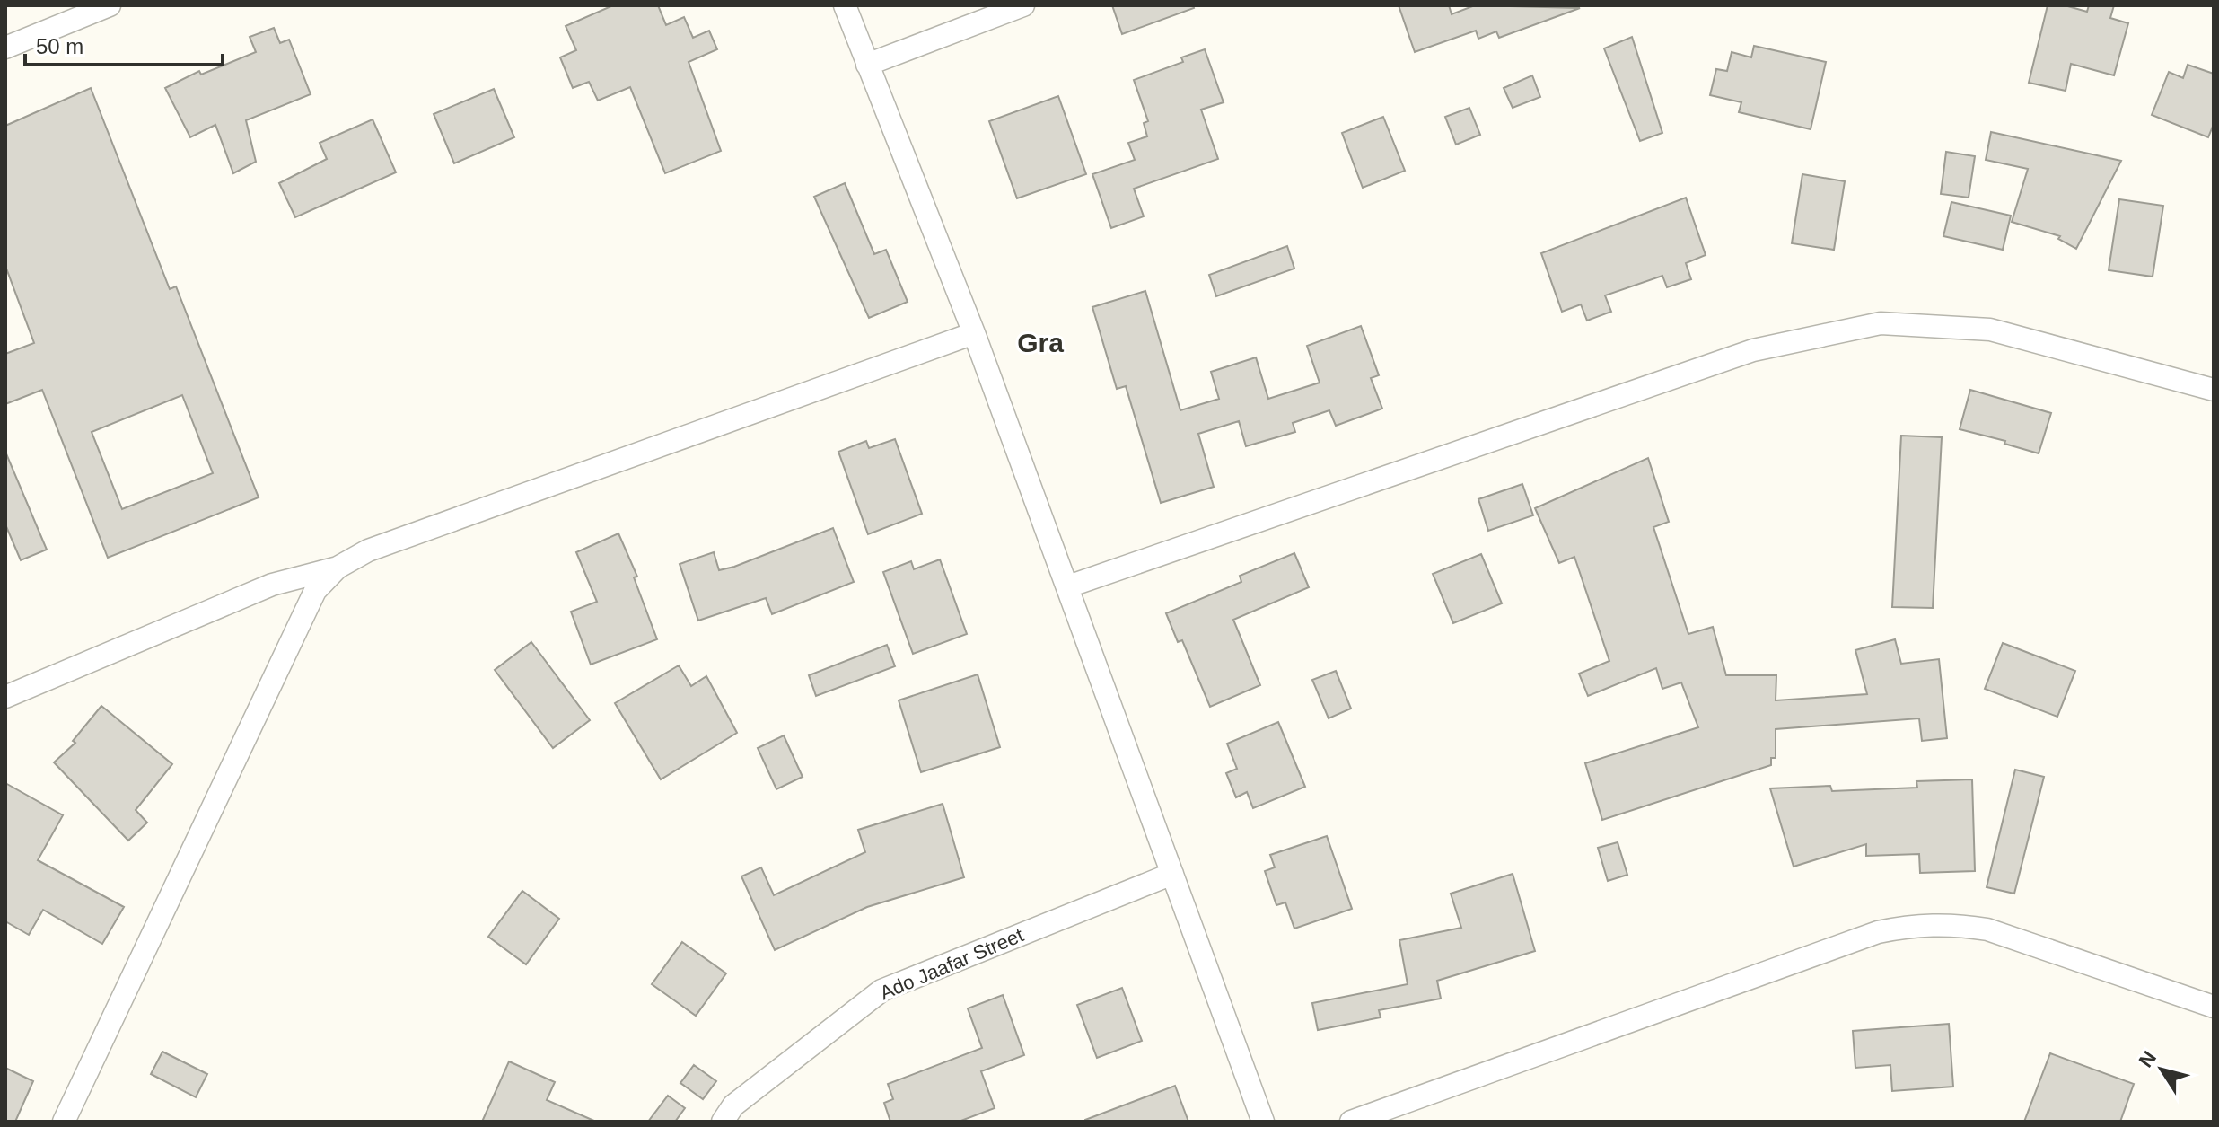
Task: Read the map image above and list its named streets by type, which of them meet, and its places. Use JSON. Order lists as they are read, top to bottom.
{
  "streets": {
    "street": ["Ado Jaafar Street"]
  },
  "districts": ["Gra"],
  "scale_bar": "50 m",
  "north": "top left"
}
